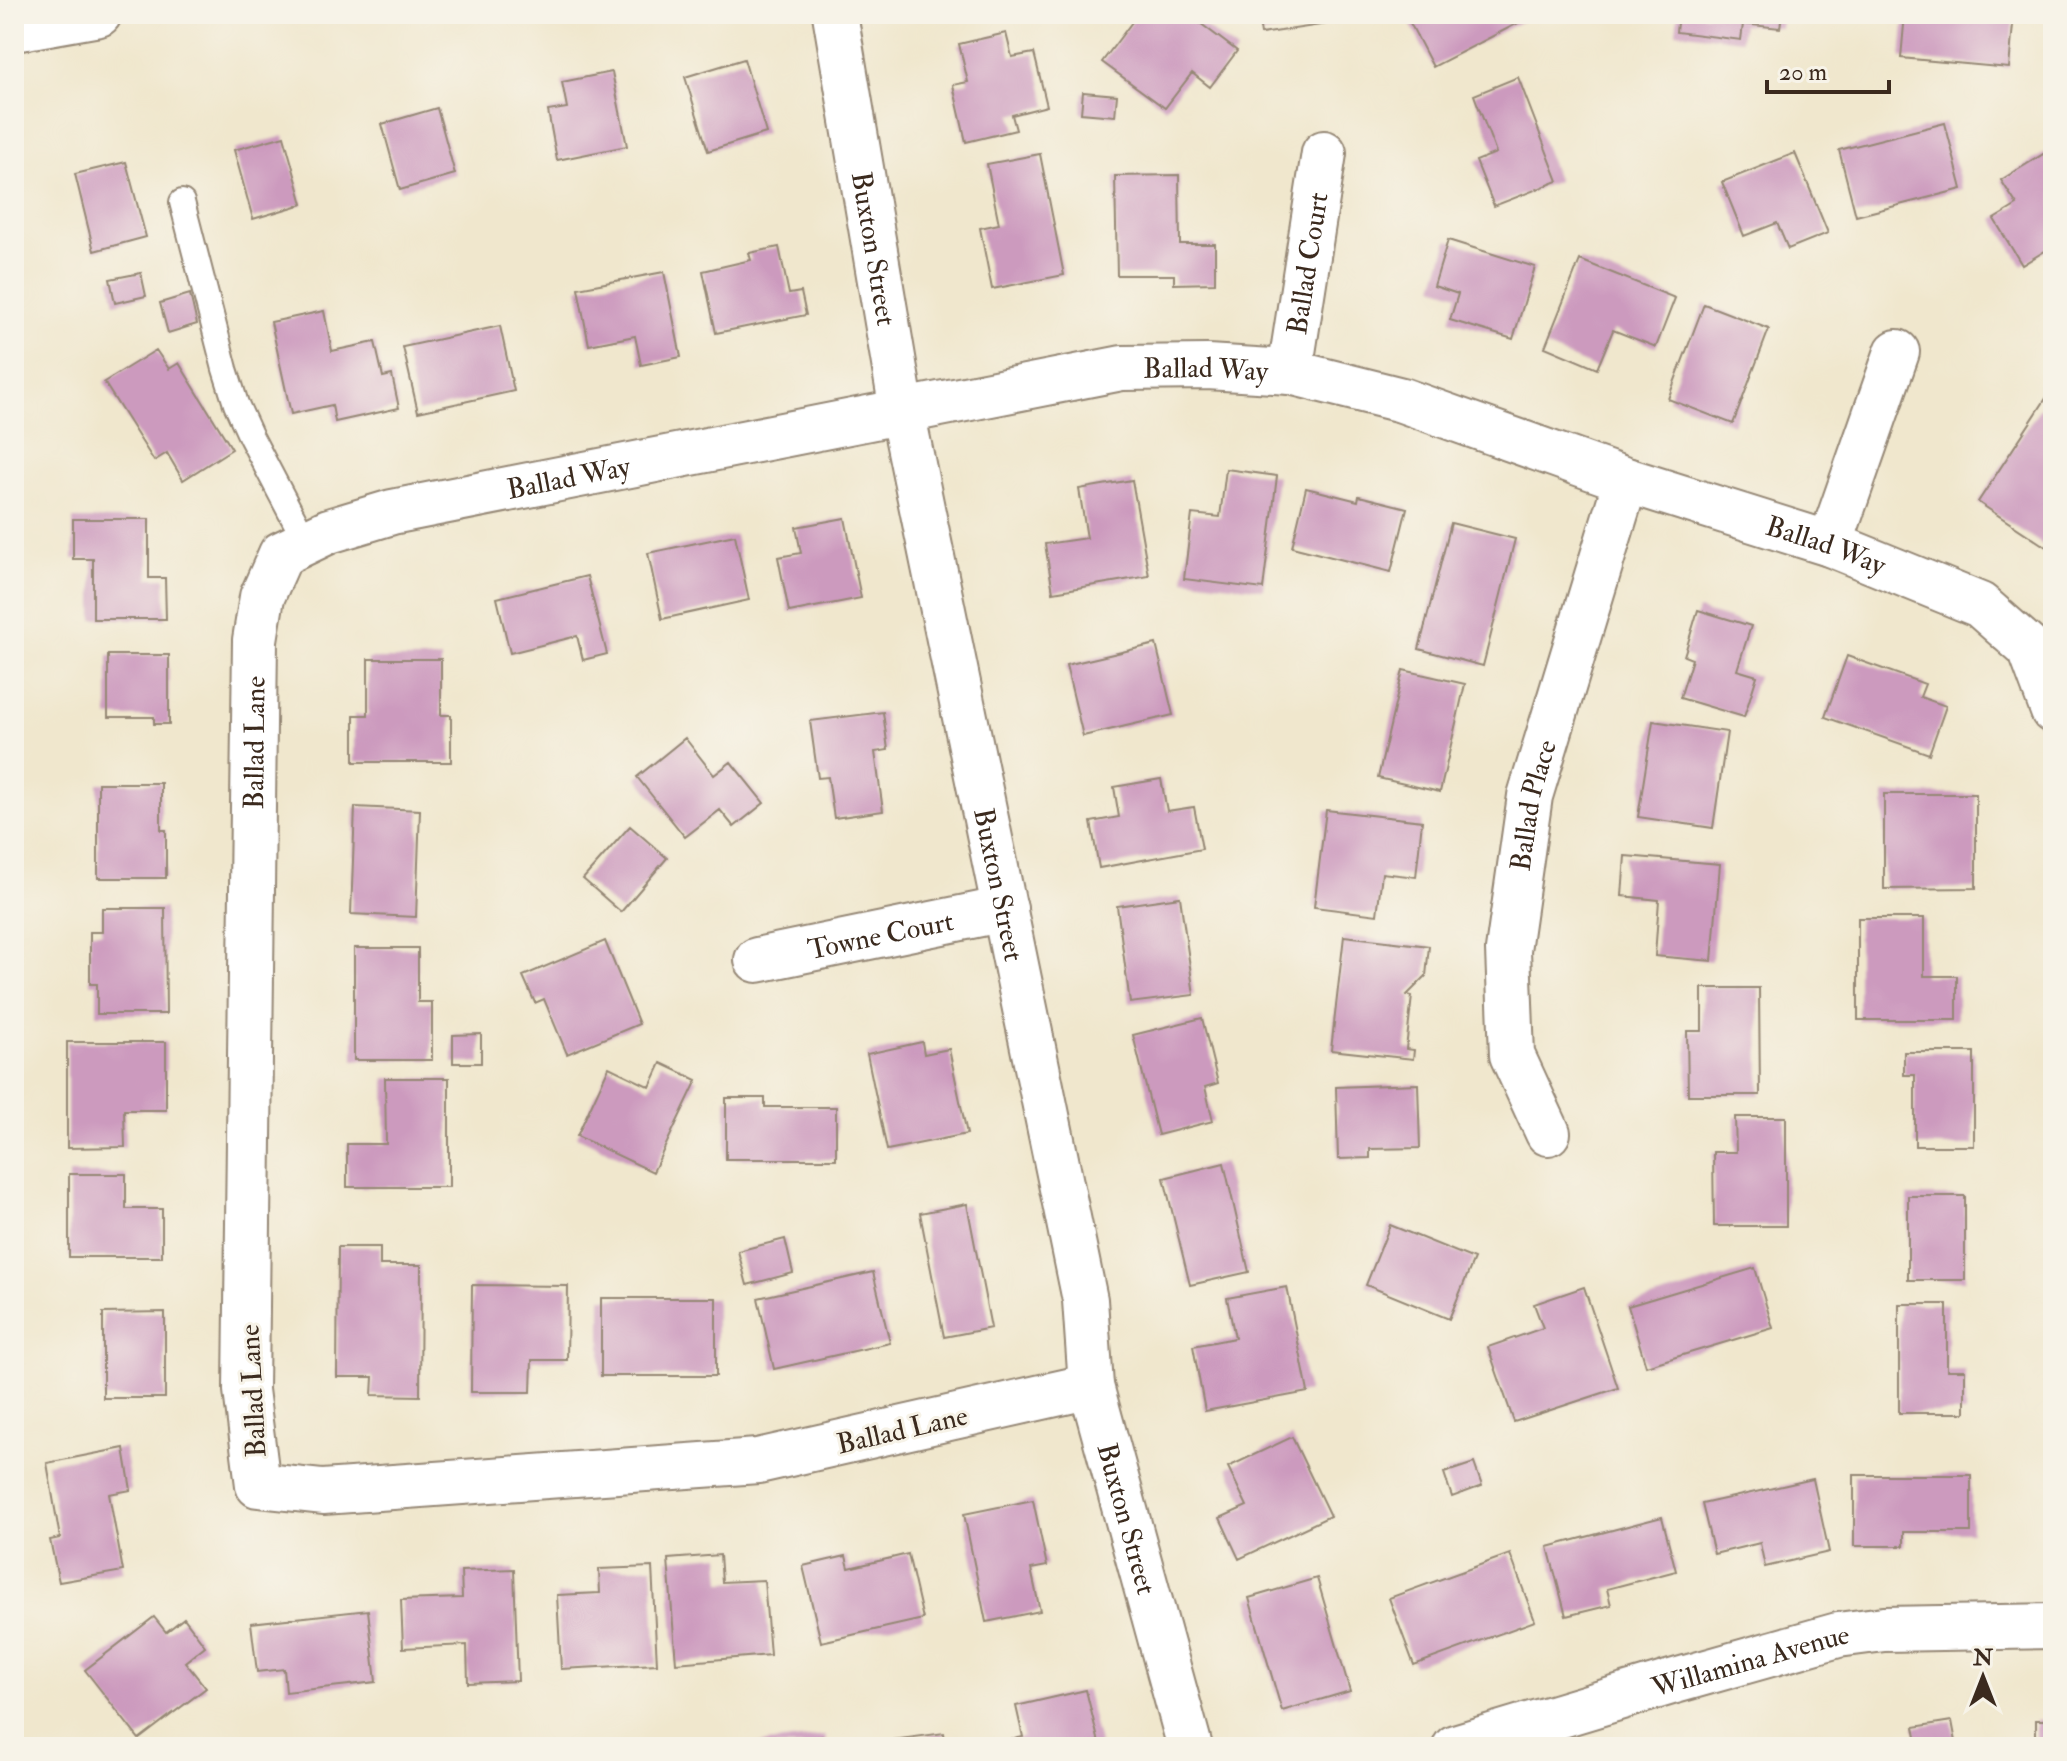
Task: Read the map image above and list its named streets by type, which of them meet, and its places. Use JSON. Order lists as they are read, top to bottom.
{
  "streets": {
    "street": [
      "Buxton Street",
      "Ballad Court",
      "Ballad Way",
      "Ballad Lane",
      "Ballad Place",
      "Towne Court",
      "Willamina Avenue"
    ]
  },
  "crossings": [
    ["Buxton Street", "Ballad Way"],
    ["Buxton Street", "Ballad Lane"],
    ["Buxton Street", "Towne Court"],
    ["Ballad Court", "Ballad Way"],
    ["Ballad Way", "Ballad Lane"],
    ["Ballad Way", "Ballad Place"]
  ],
  "scale_bar": "20 m",
  "north": "top"
}
